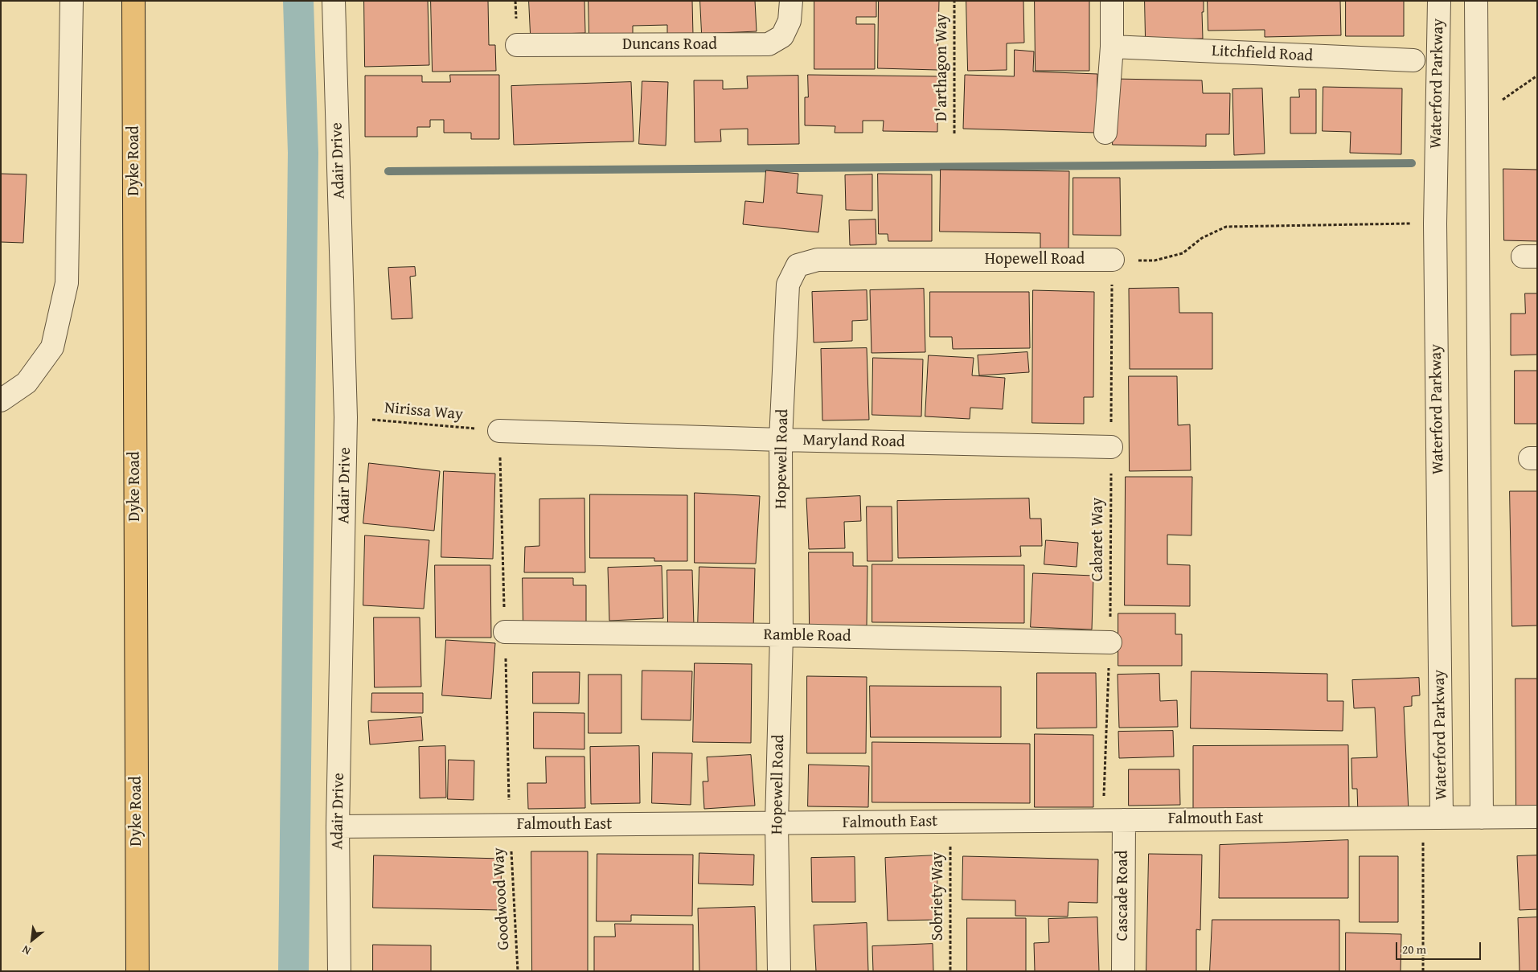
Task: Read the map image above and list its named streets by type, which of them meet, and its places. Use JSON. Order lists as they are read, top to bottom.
{
  "streets": {
    "main road": ["Dyke Road"],
    "street": [
      "Duncans Road",
      "Litchfield Road",
      "Waterford Parkway",
      "Adair Drive",
      "Hopewell Road",
      "Maryland Road",
      "Ramble Road",
      "Falmouth East",
      "Cascade Road"
    ],
    "path": [
      "D'arthagon Way",
      "Nirissa Way",
      "Cabaret Way",
      "Sobriety Way",
      "Goodwood Way"
    ]
  },
  "crossings": [
    ["Waterford Parkway", "Falmouth East"],
    ["Adair Drive", "Nirissa Way"],
    ["Adair Drive", "Falmouth East"],
    ["Hopewell Road", "Maryland Road"],
    ["Hopewell Road", "Cabaret Way"],
    ["Hopewell Road", "Ramble Road"],
    ["Hopewell Road", "Falmouth East"],
    ["Nirissa Way", "Maryland Road"],
    ["Maryland Road", "Cabaret Way"],
    ["Cabaret Way", "Ramble Road"],
    ["Cabaret Way", "Falmouth East"],
    ["Cabaret Way", "Cascade Road"],
    ["Falmouth East", "Cascade Road"],
    ["Falmouth East", "Sobriety Way"],
    ["Falmouth East", "Goodwood Way"]
  ],
  "scale_bar": "20 m",
  "north": "bottom left"
}
